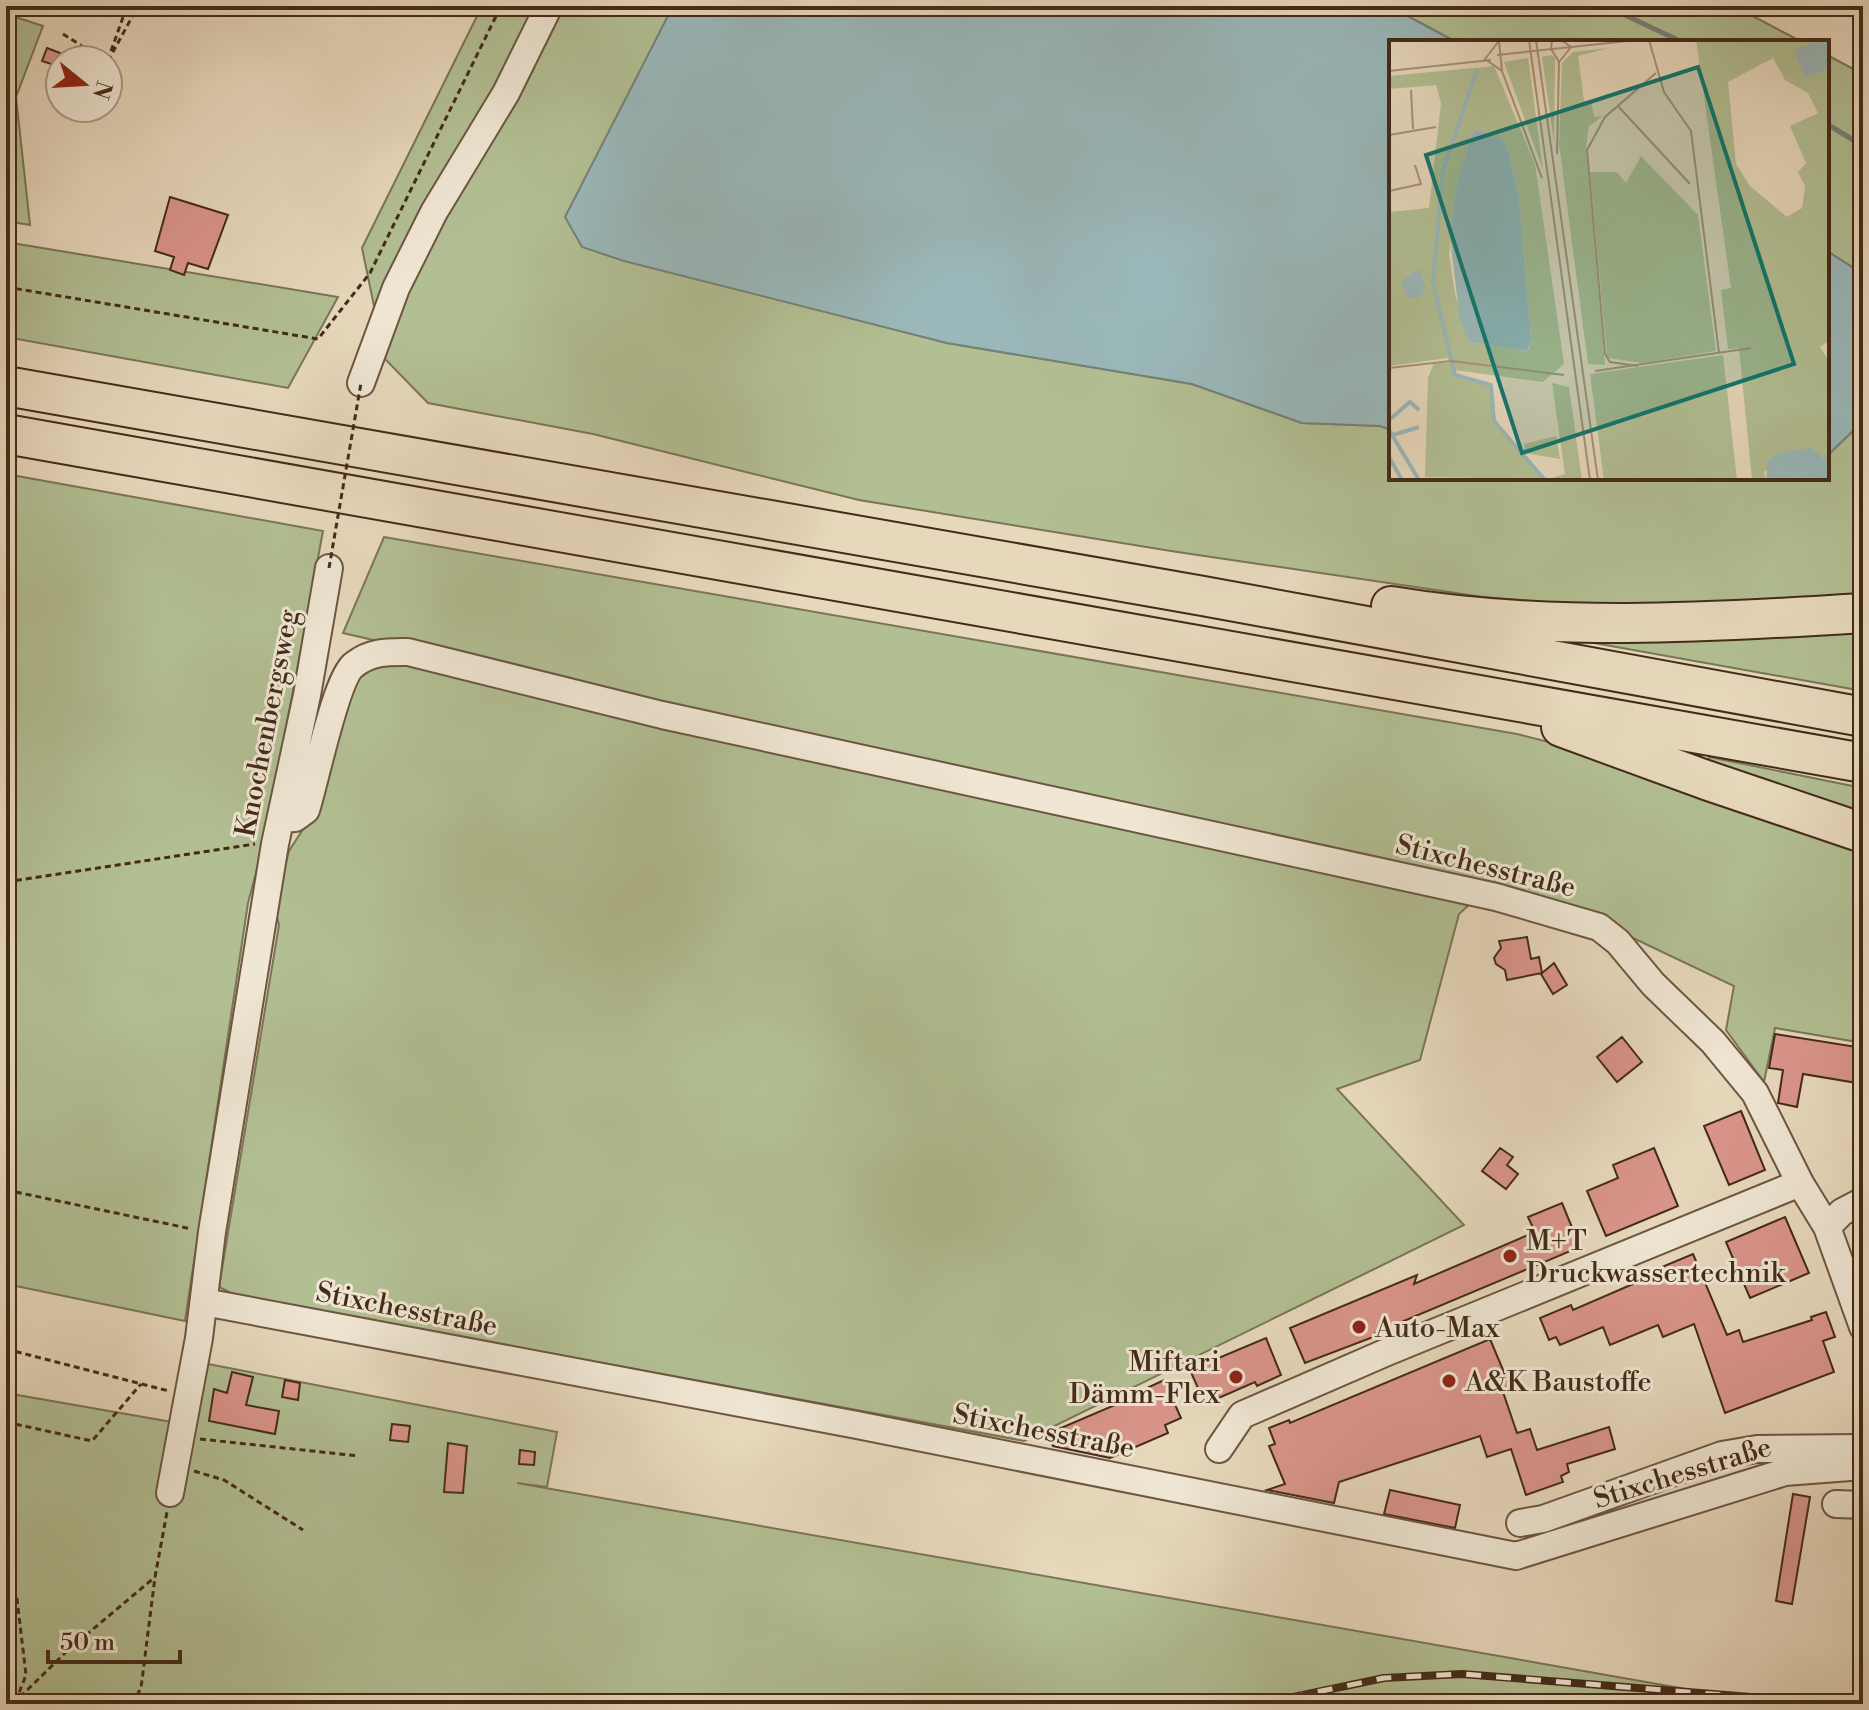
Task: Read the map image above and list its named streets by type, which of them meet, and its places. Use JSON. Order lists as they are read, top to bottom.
{
  "streets": {
    "street": ["Knochenbergsweg", "Stixchesstraße"]
  },
  "crossings": [
    ["Knochenbergsweg", "Stixchesstraße"]
  ],
  "places": [
    "M+T Druckwassertechnik",
    "Auto-Max",
    "Miftari Dämm-Flex",
    "A&K Baustoffe"
  ],
  "scale_bar": "50 m",
  "north": "right"
}
